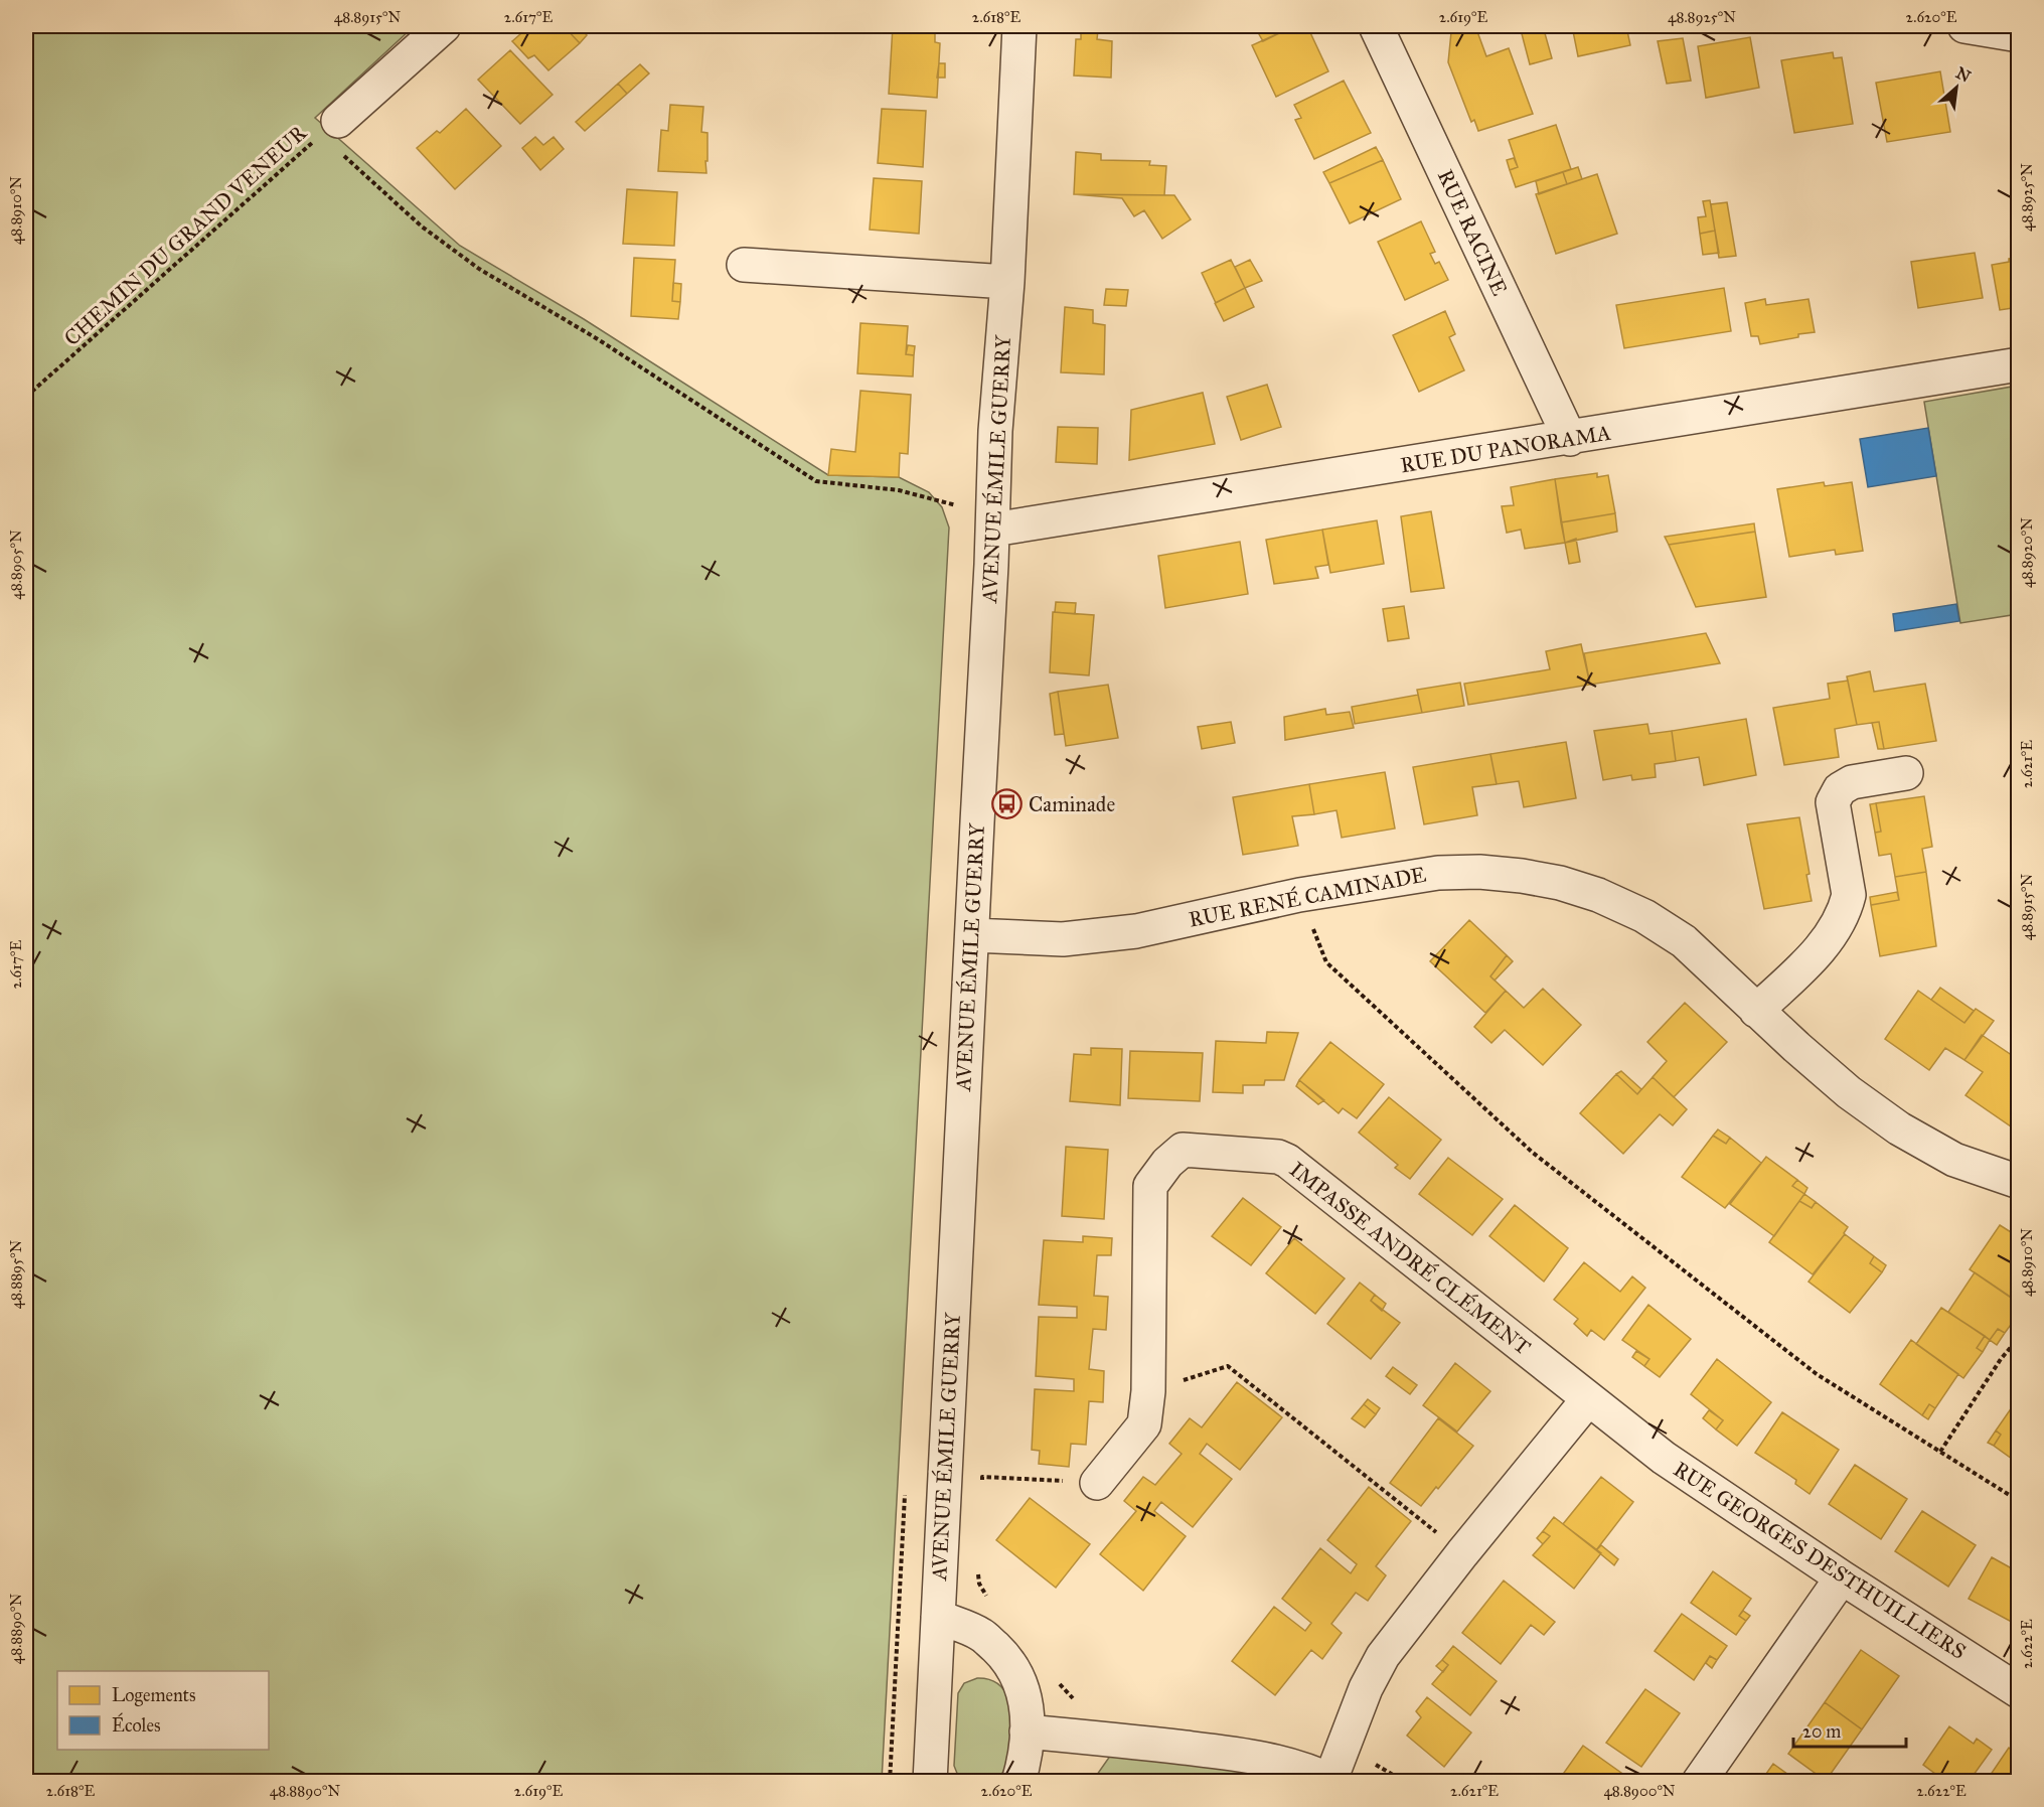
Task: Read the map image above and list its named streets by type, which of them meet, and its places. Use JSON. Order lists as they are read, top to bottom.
{
  "streets": {
    "street": [
      "RUE RACINE",
      "RUE DU PANORAMA",
      "AVENUE ÉMILE GUERRY",
      "RUE RENÉ CAMINADE",
      "IMPASSE ANDRÉ CLÉMENT",
      "RUE GEORGES DESTHUILLIERS"
    ],
    "path": ["CHEMIN DU GRAND VENEUR"]
  },
  "crossings": [
    ["RUE RACINE", "RUE DU PANORAMA"],
    ["RUE DU PANORAMA", "AVENUE ÉMILE GUERRY"],
    ["AVENUE ÉMILE GUERRY", "RUE RENÉ CAMINADE"],
    ["IMPASSE ANDRÉ CLÉMENT", "RUE GEORGES DESTHUILLIERS"]
  ],
  "places": {
    "bus stop": ["Caminade"]
  },
  "legend": ["Logements", "Écoles"],
  "scale_bar": "20 m",
  "north": "top right",
  "coordinates": [
    "48.8915°N",
    "2.617°E",
    "2.618°E",
    "2.619°E",
    "48.8925°N",
    "2.620°E",
    "48.8910°N",
    "48.8920°N",
    "48.8905°N",
    "2.621°E",
    "48.8895°N",
    "48.8890°N",
    "2.622°E",
    "48.8900°N"
  ]
}
